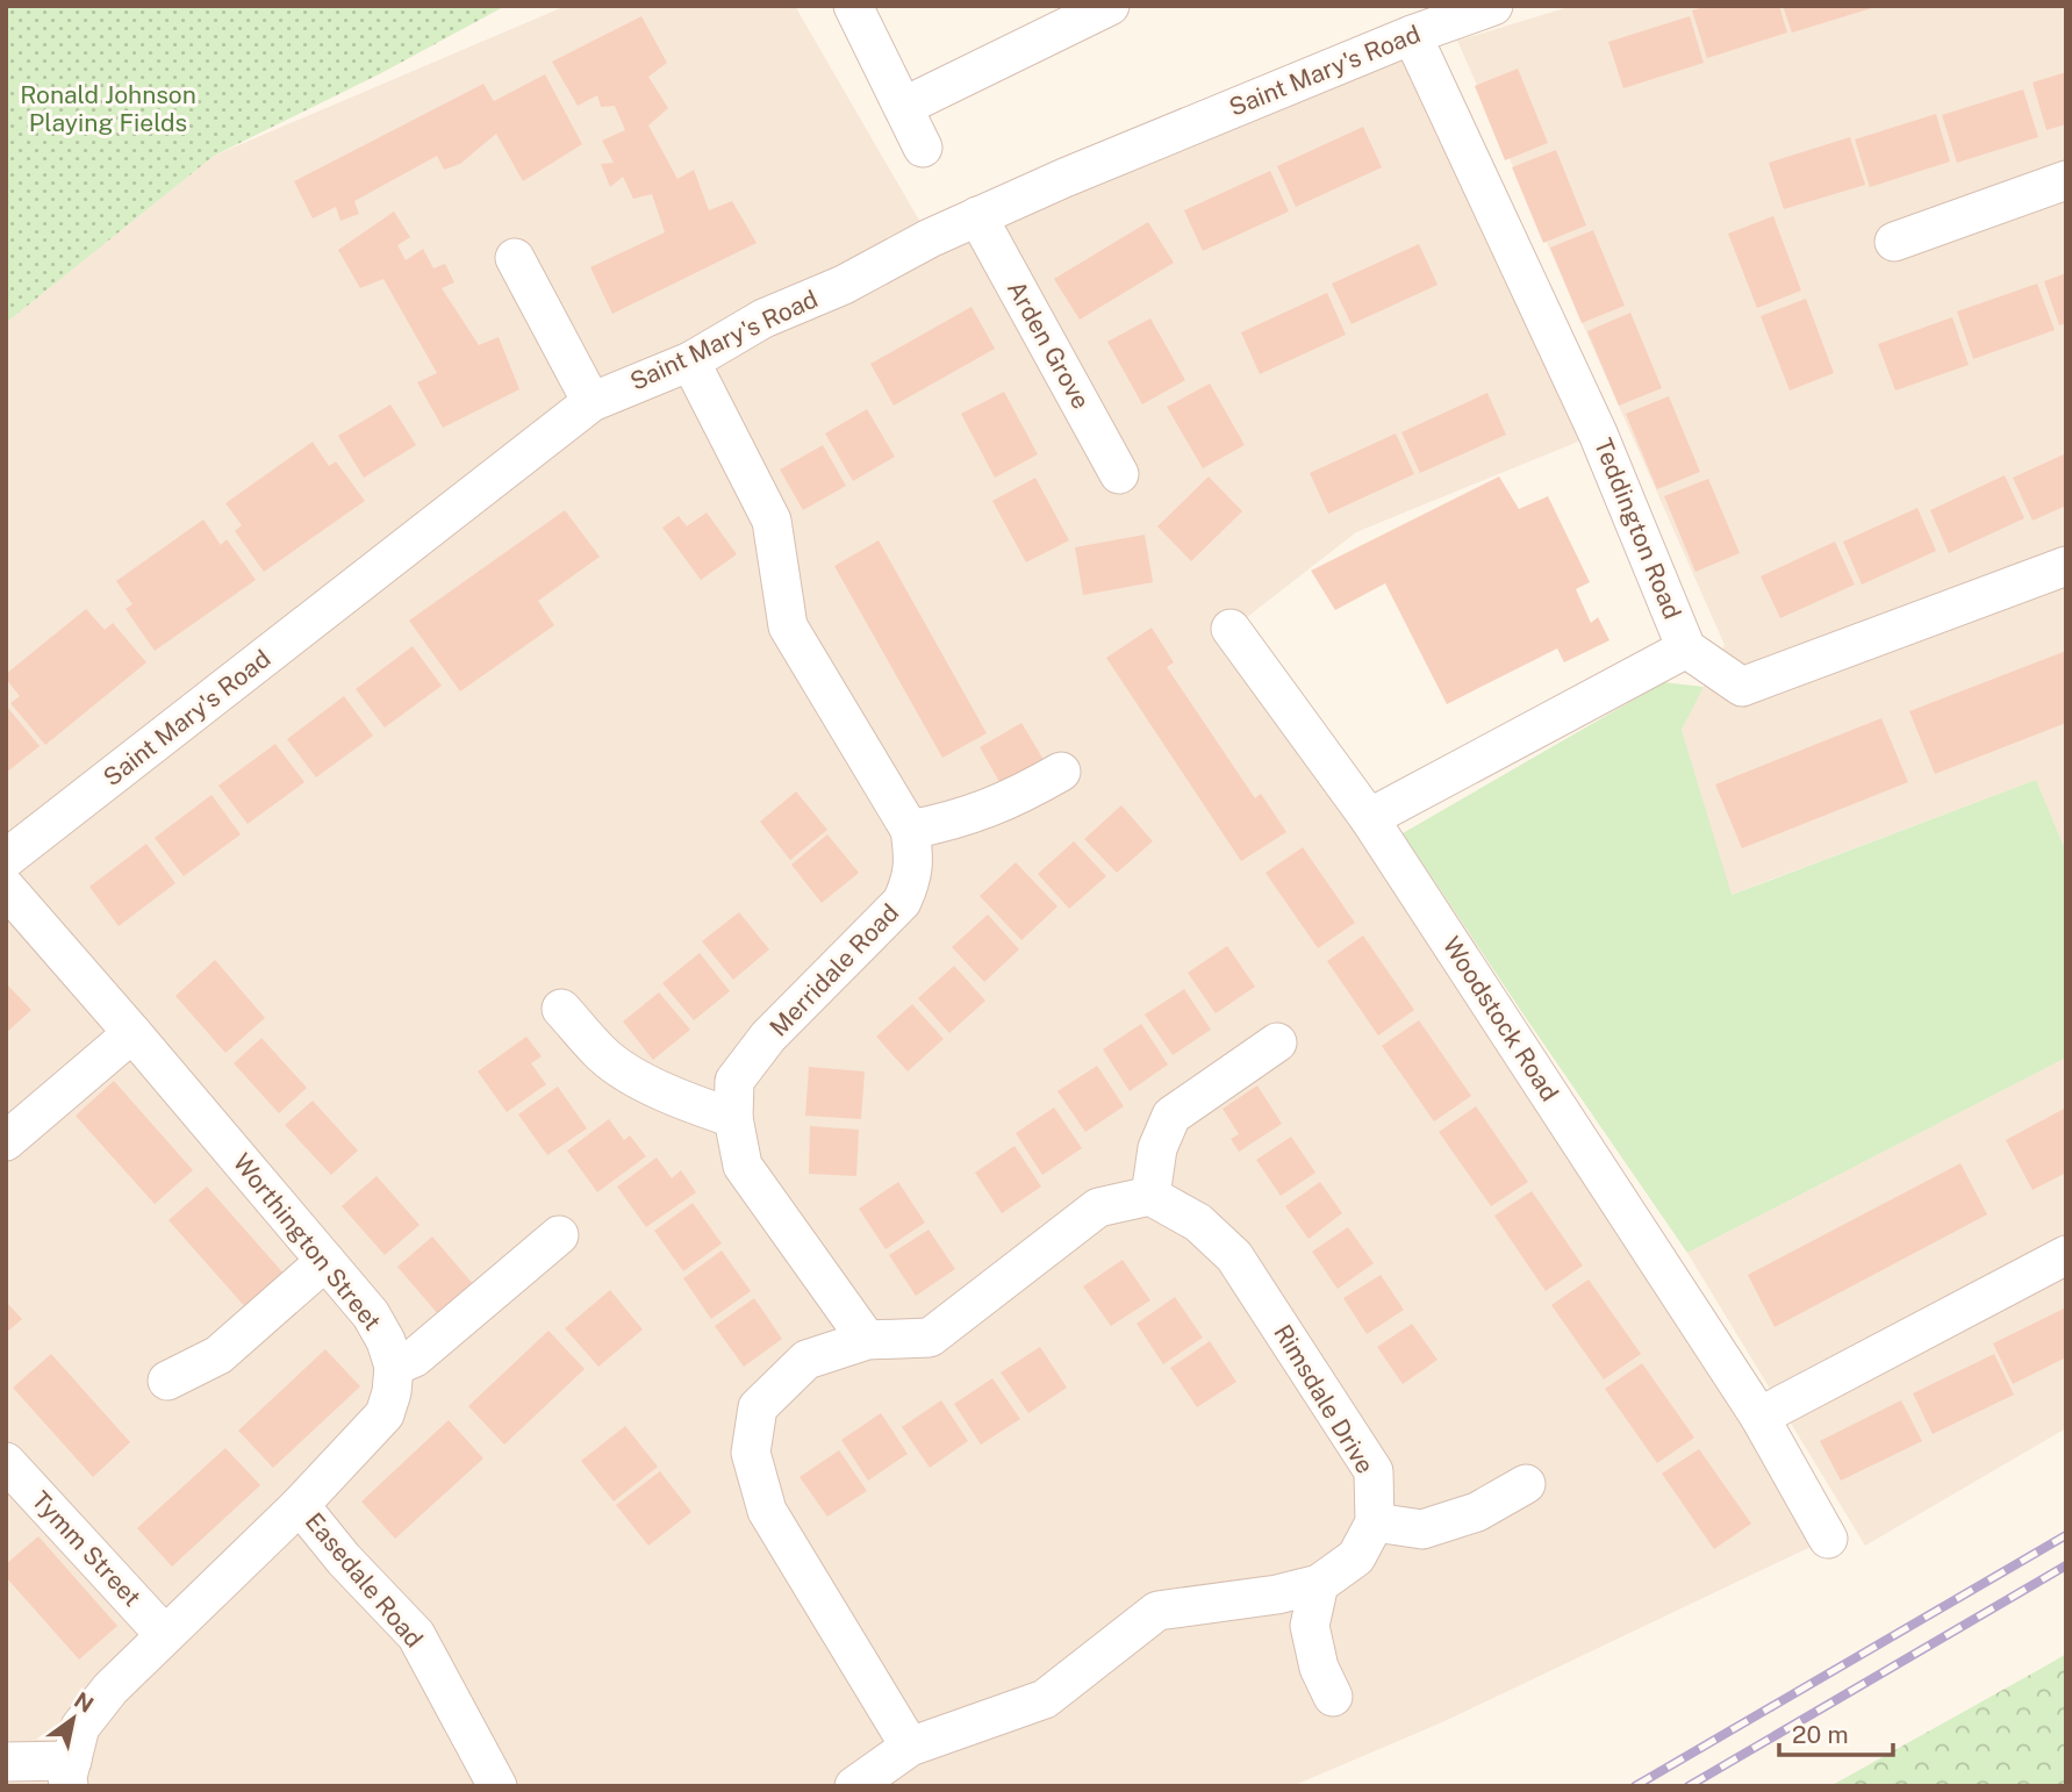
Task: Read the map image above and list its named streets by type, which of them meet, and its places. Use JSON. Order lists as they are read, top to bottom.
{
  "streets": {
    "street": [
      "Saint Mary's Road",
      "Arden Grove",
      "Teddington Road",
      "Merridale Road",
      "Woodstock Road",
      "Worthington Street",
      "Rimsdale Drive",
      "Tymm Street",
      "Easedale Road"
    ]
  },
  "crossings": [
    ["Saint Mary's Road", "Arden Grove"],
    ["Saint Mary's Road", "Teddington Road"],
    ["Saint Mary's Road", "Merridale Road"]
  ],
  "parks": ["Ronald Johnson Playing Fields"],
  "scale_bar": "20 m",
  "north": "top right"
}
